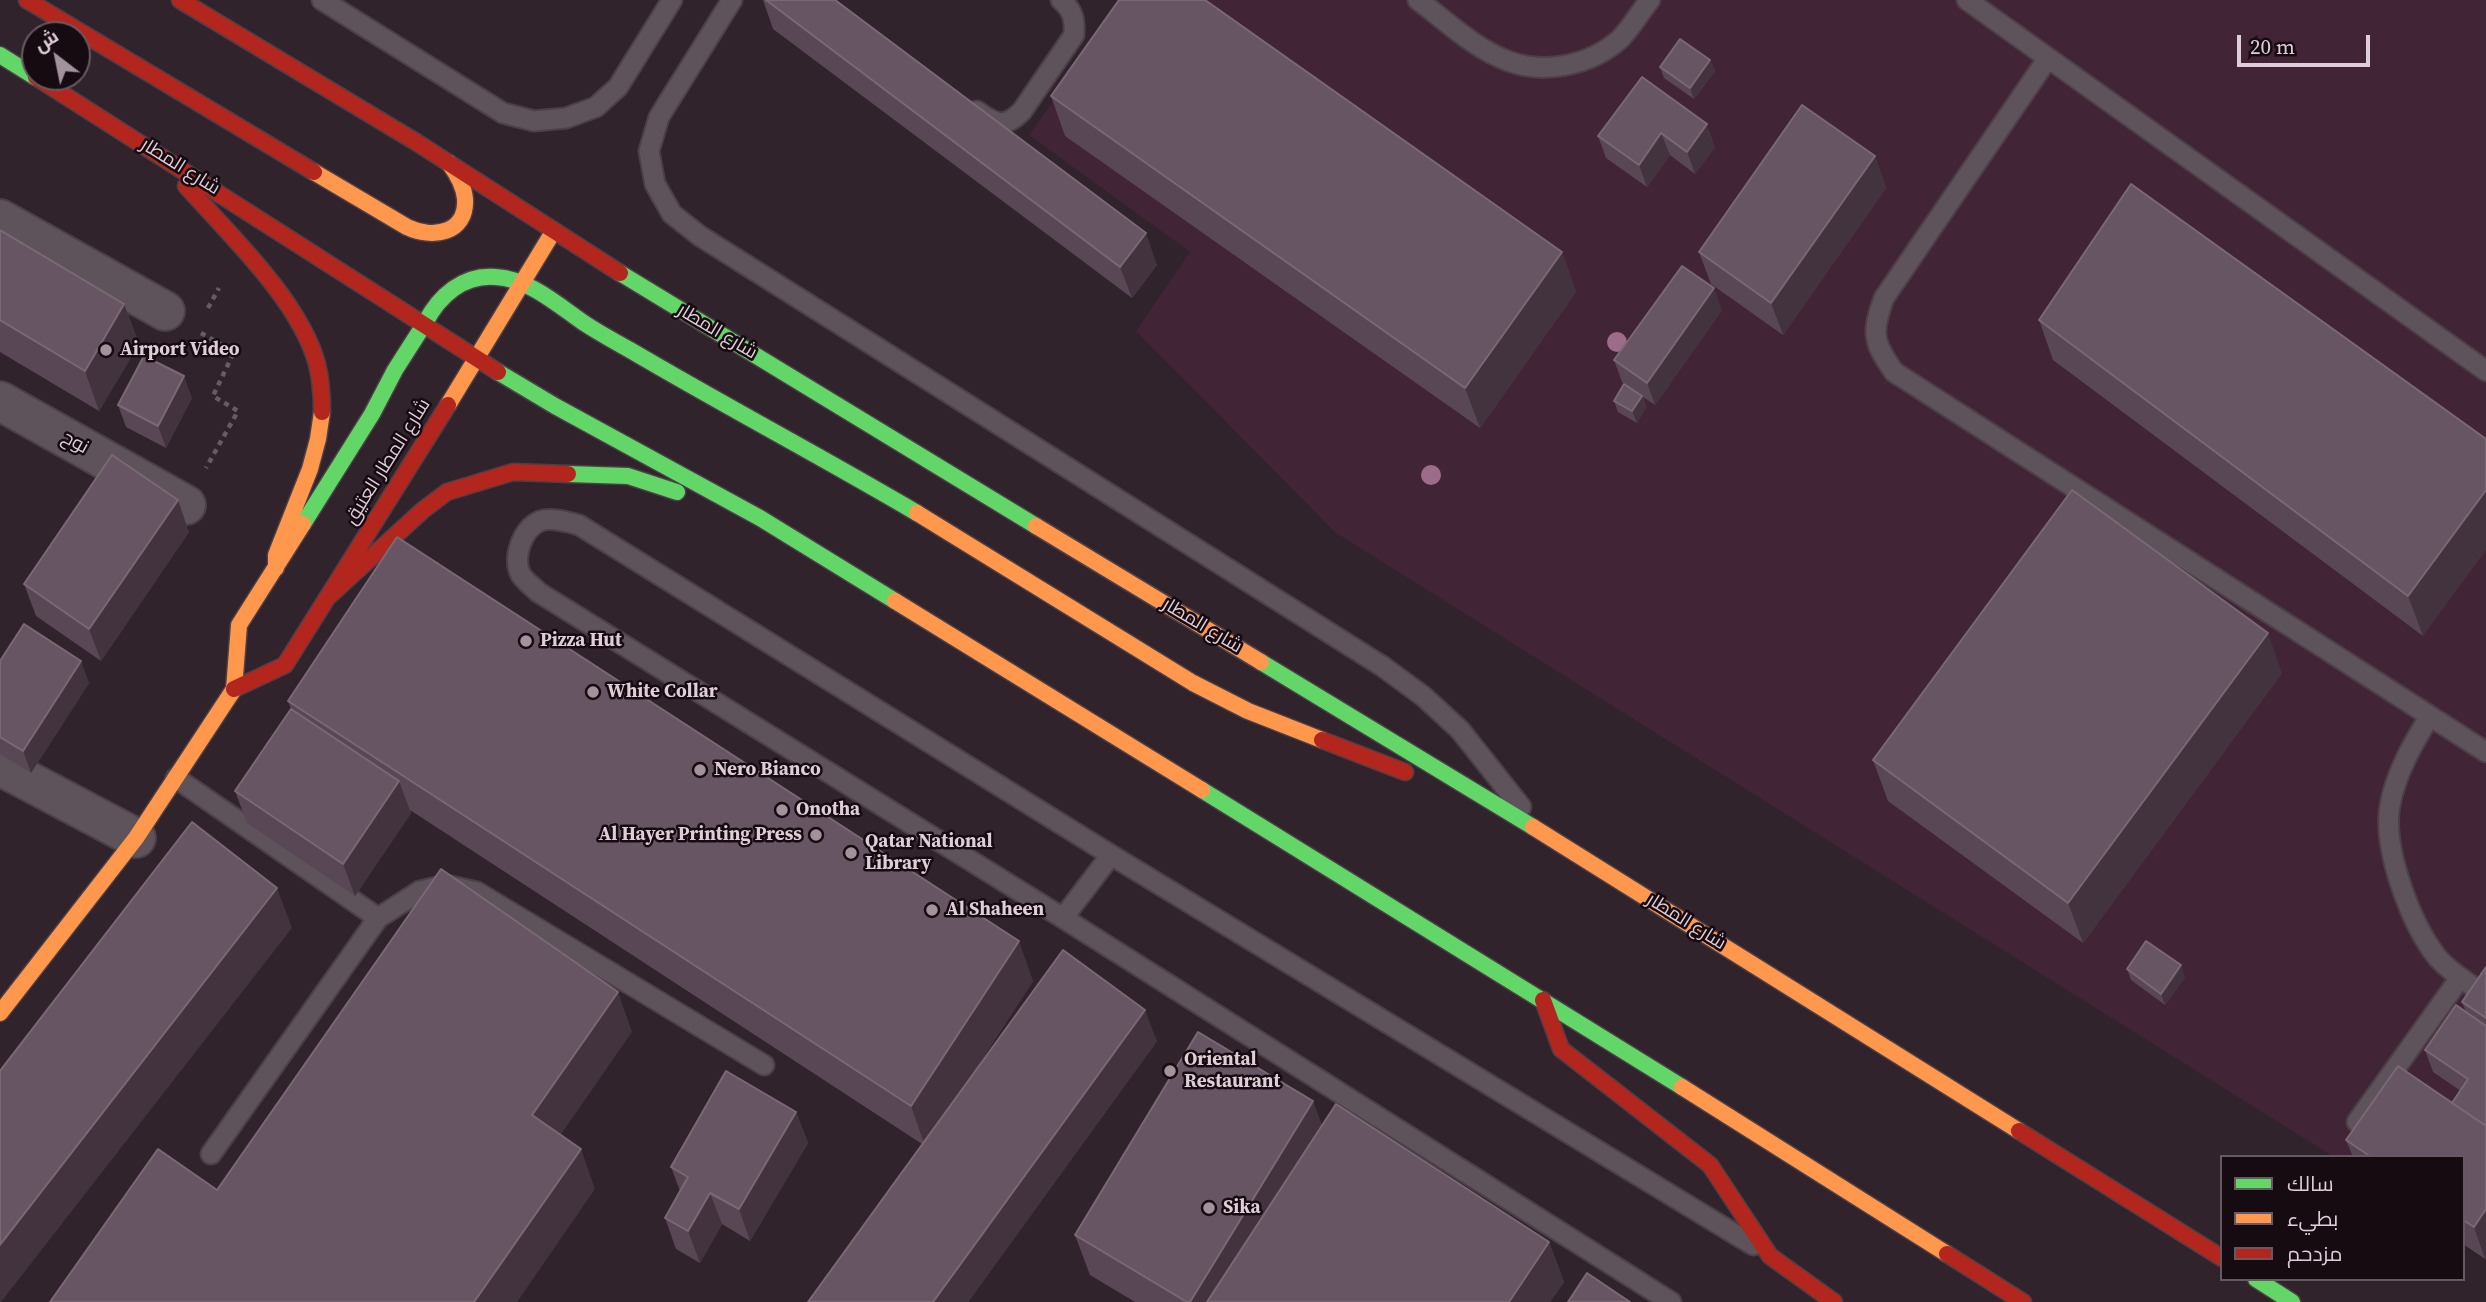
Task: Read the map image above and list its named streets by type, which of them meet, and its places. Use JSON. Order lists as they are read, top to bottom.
{
  "streets": {
    "main road": ["شارع المطار", "شارع المطار العتيق"],
    "street": ["نوح"]
  },
  "crossings": [
    ["شارع المطار", "شارع المطار العتيق"]
  ],
  "places": [
    "Airport Video",
    "Pizza Hut",
    "White Collar",
    "Nero Bianco",
    "Onotha",
    "Al Hayer Printing Press",
    "Qatar National Library",
    "Al Shaheen",
    "Oriental Restaurant",
    "Sika"
  ],
  "legend": ["سالك", "بطيء", "مزدحم"],
  "scale_bar": "20 m",
  "north": "top left"
}
